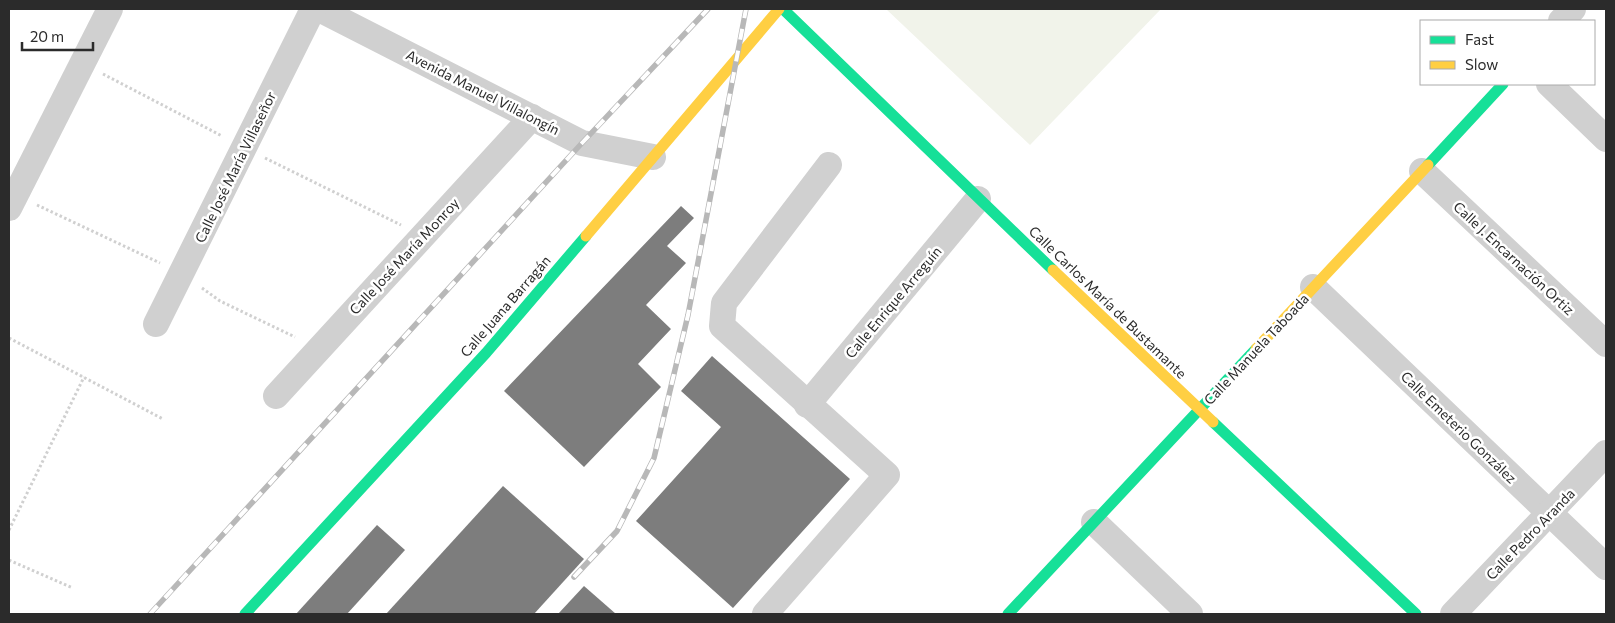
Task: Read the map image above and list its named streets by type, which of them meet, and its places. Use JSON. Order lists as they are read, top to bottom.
{
  "streets": {
    "street": [
      "Avenida Manuel Villalongín",
      "Calle José María Villaseñor",
      "Calle José María Monroy",
      "Calle J. Encarnación Ortiz",
      "Calle Enrique Arreguín",
      "Calle Carlos María de Bustamante",
      "Calle Juana Barragán",
      "Calle Manuela Taboada",
      "Calle Emeterio González",
      "Calle Pedro Aranda"
    ]
  },
  "crossings": [
    ["Avenida Manuel Villalongín", "Calle José María Monroy"],
    ["Avenida Manuel Villalongín", "Calle Juana Barragán"],
    ["Calle J. Encarnación Ortiz", "Calle Manuela Taboada"],
    ["Calle Enrique Arreguín", "Calle Carlos María de Bustamante"],
    ["Calle Carlos María de Bustamante", "Calle Juana Barragán"],
    ["Calle Carlos María de Bustamante", "Calle Manuela Taboada"],
    ["Calle Manuela Taboada", "Calle Emeterio González"],
    ["Calle Emeterio González", "Calle Pedro Aranda"]
  ],
  "legend": ["Fast", "Slow"],
  "scale_bar": "20 m"
}
